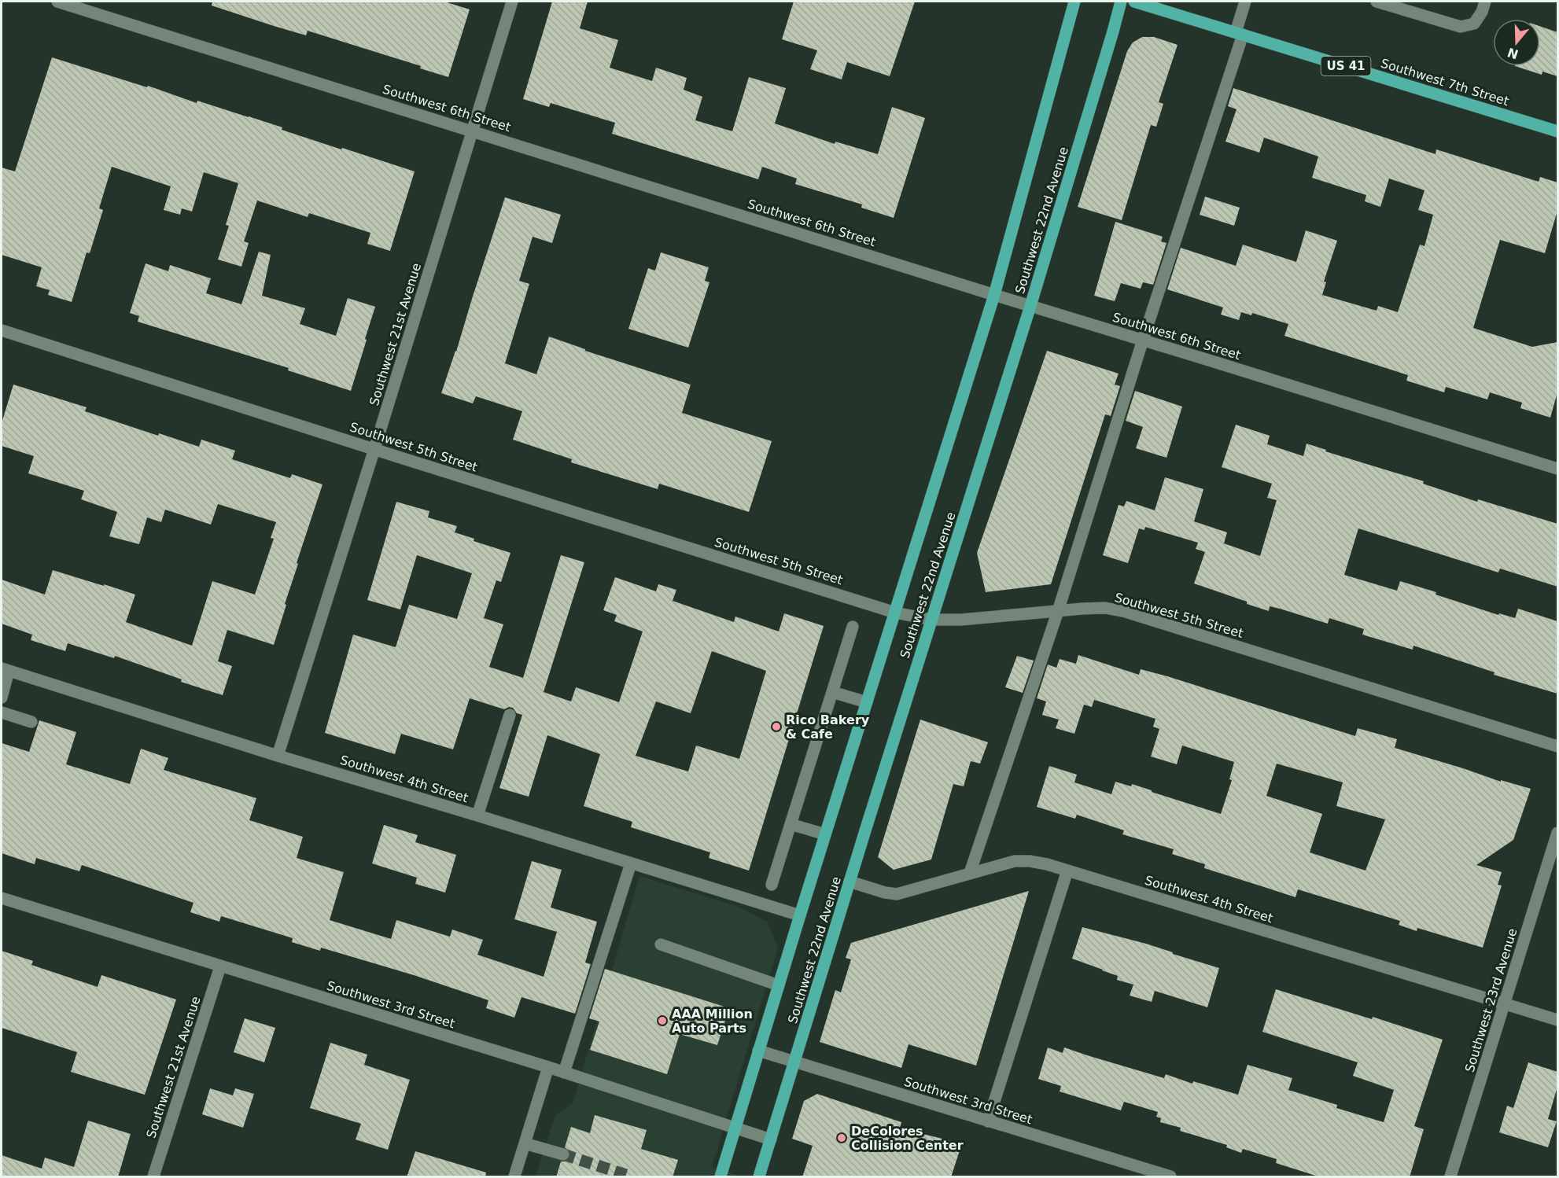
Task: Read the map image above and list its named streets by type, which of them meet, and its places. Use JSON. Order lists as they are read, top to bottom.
{
  "streets": {
    "main road": ["US 41", "Southwest 7th Street", "Southwest 22nd Avenue"],
    "street": [
      "Southwest 6th Street",
      "Southwest 21st Avenue",
      "Southwest 5th Street",
      "Southwest 4th Street",
      "Southwest 23rd Avenue",
      "Southwest 3rd Street"
    ]
  },
  "crossings": [
    ["Southwest 6th Street", "Southwest 22nd Avenue"],
    ["Southwest 6th Street", "Southwest 21st Avenue"],
    ["Southwest 22nd Avenue", "Southwest 5th Street"],
    ["Southwest 22nd Avenue", "Southwest 4th Street"],
    ["Southwest 22nd Avenue", "Southwest 3rd Street"],
    ["Southwest 21st Avenue", "Southwest 5th Street"],
    ["Southwest 21st Avenue", "Southwest 4th Street"],
    ["Southwest 21st Avenue", "Southwest 3rd Street"],
    ["Southwest 4th Street", "Southwest 23rd Avenue"]
  ],
  "places": ["Rico Bakery & Cafe", "AAA Million Auto Parts", "DeColores Collision Center"],
  "north": "bottom"
}
